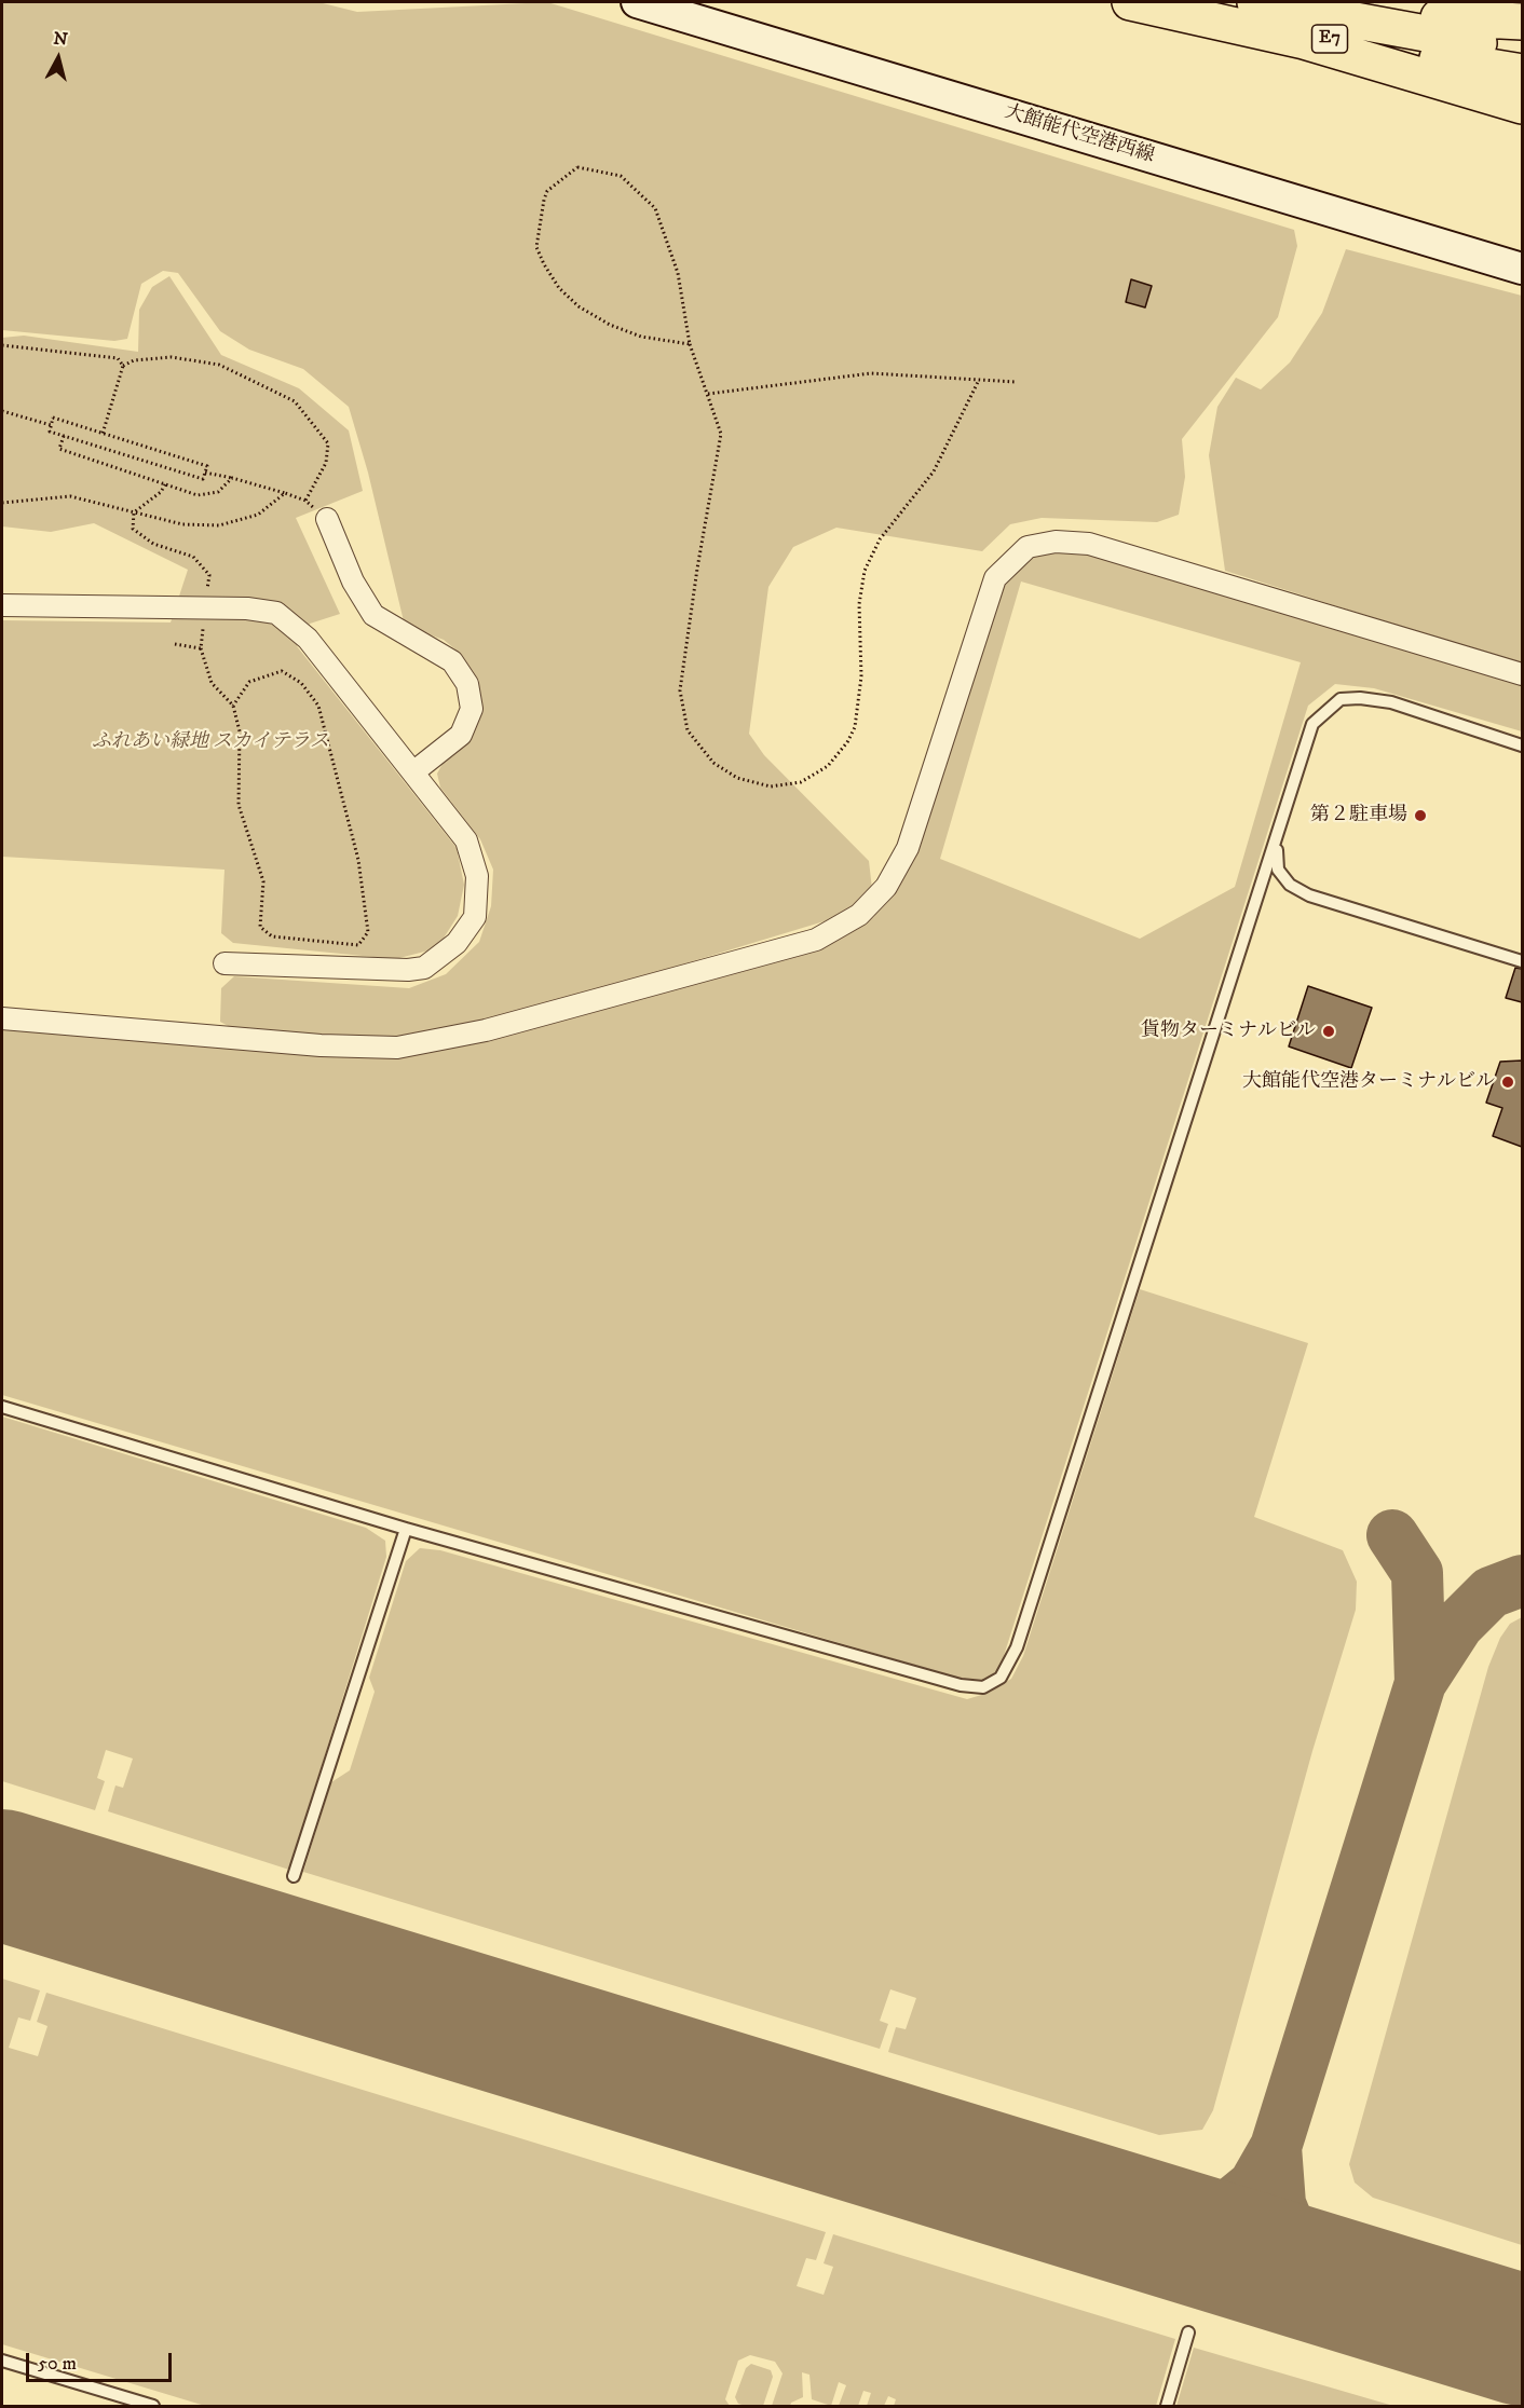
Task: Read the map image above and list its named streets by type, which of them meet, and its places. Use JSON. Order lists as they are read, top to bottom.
{
  "streets": {
    "highway": ["E7"],
    "main road": ["大館能代空港西線"]
  },
  "parks": ["ふれあい緑地 スカイテラス"],
  "places": ["第２駐車場", "貨物ターミナルビル", "大館能代空港ターミナルビル"],
  "scale_bar": "50 m",
  "north": "top"
}
